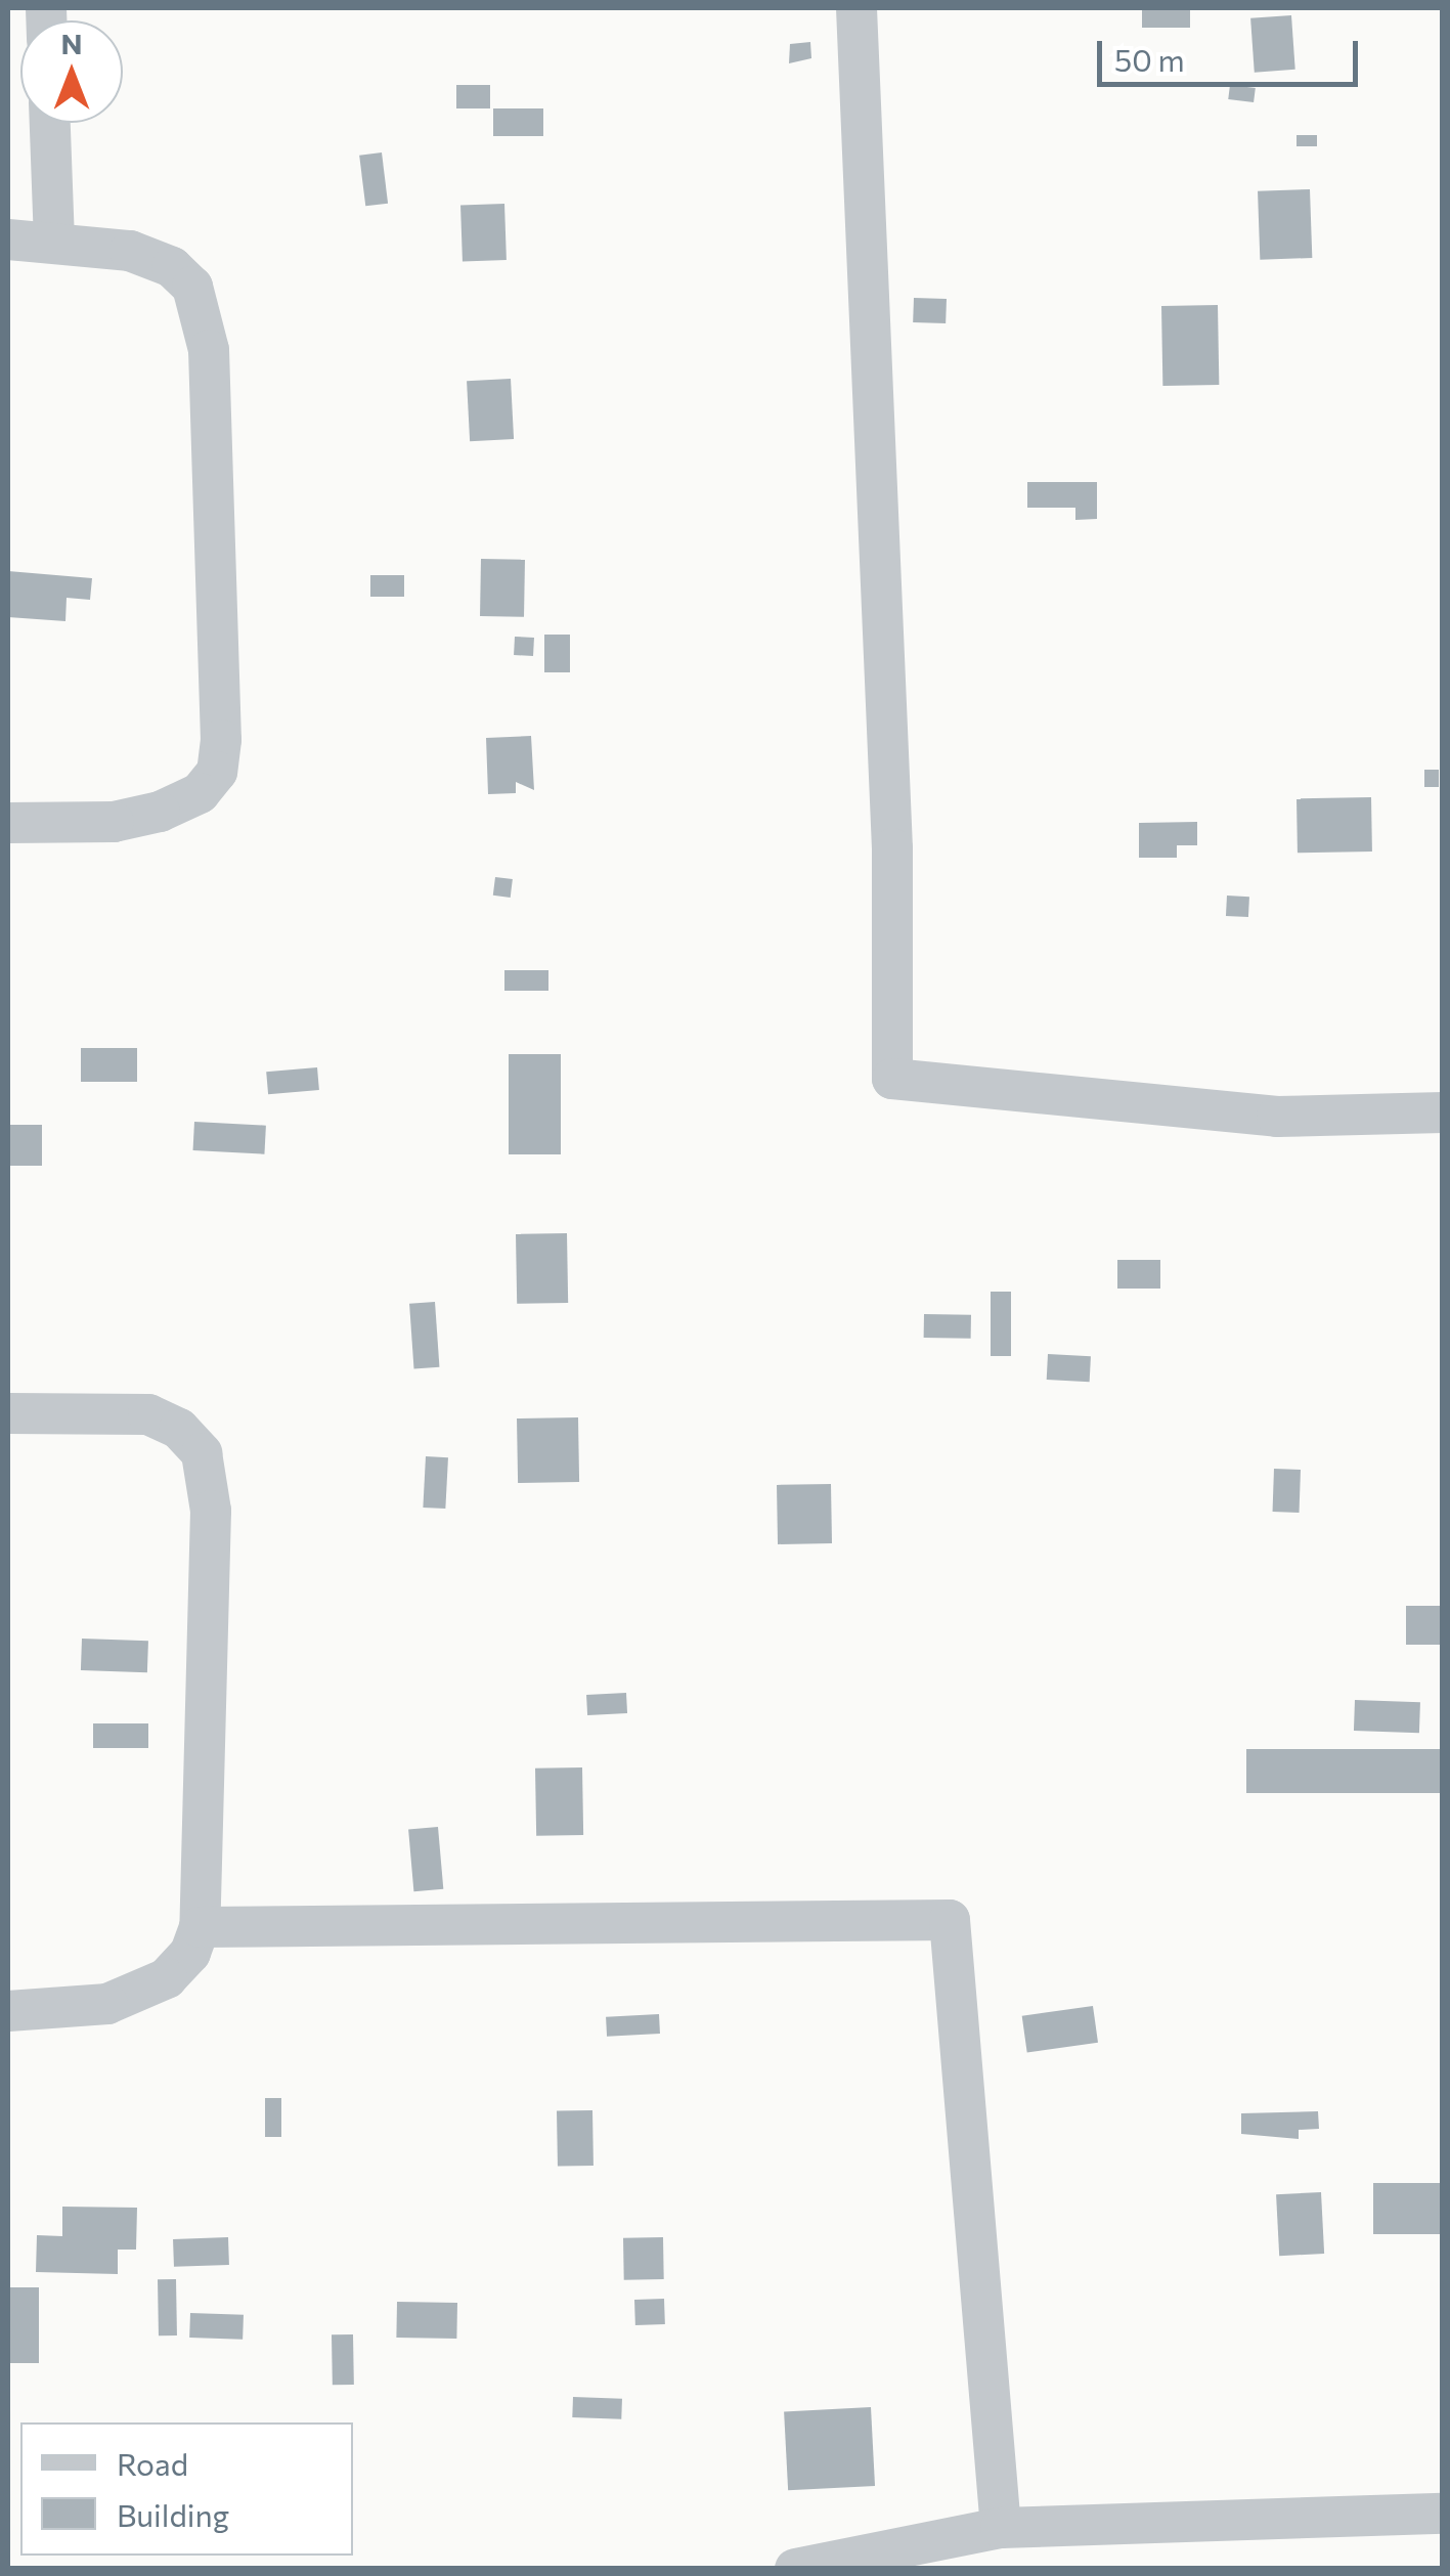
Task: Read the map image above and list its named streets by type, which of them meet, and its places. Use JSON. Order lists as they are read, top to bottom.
{
  "legend": ["Road", "Building"],
  "scale_bar": "50 m",
  "north": "top"
}
